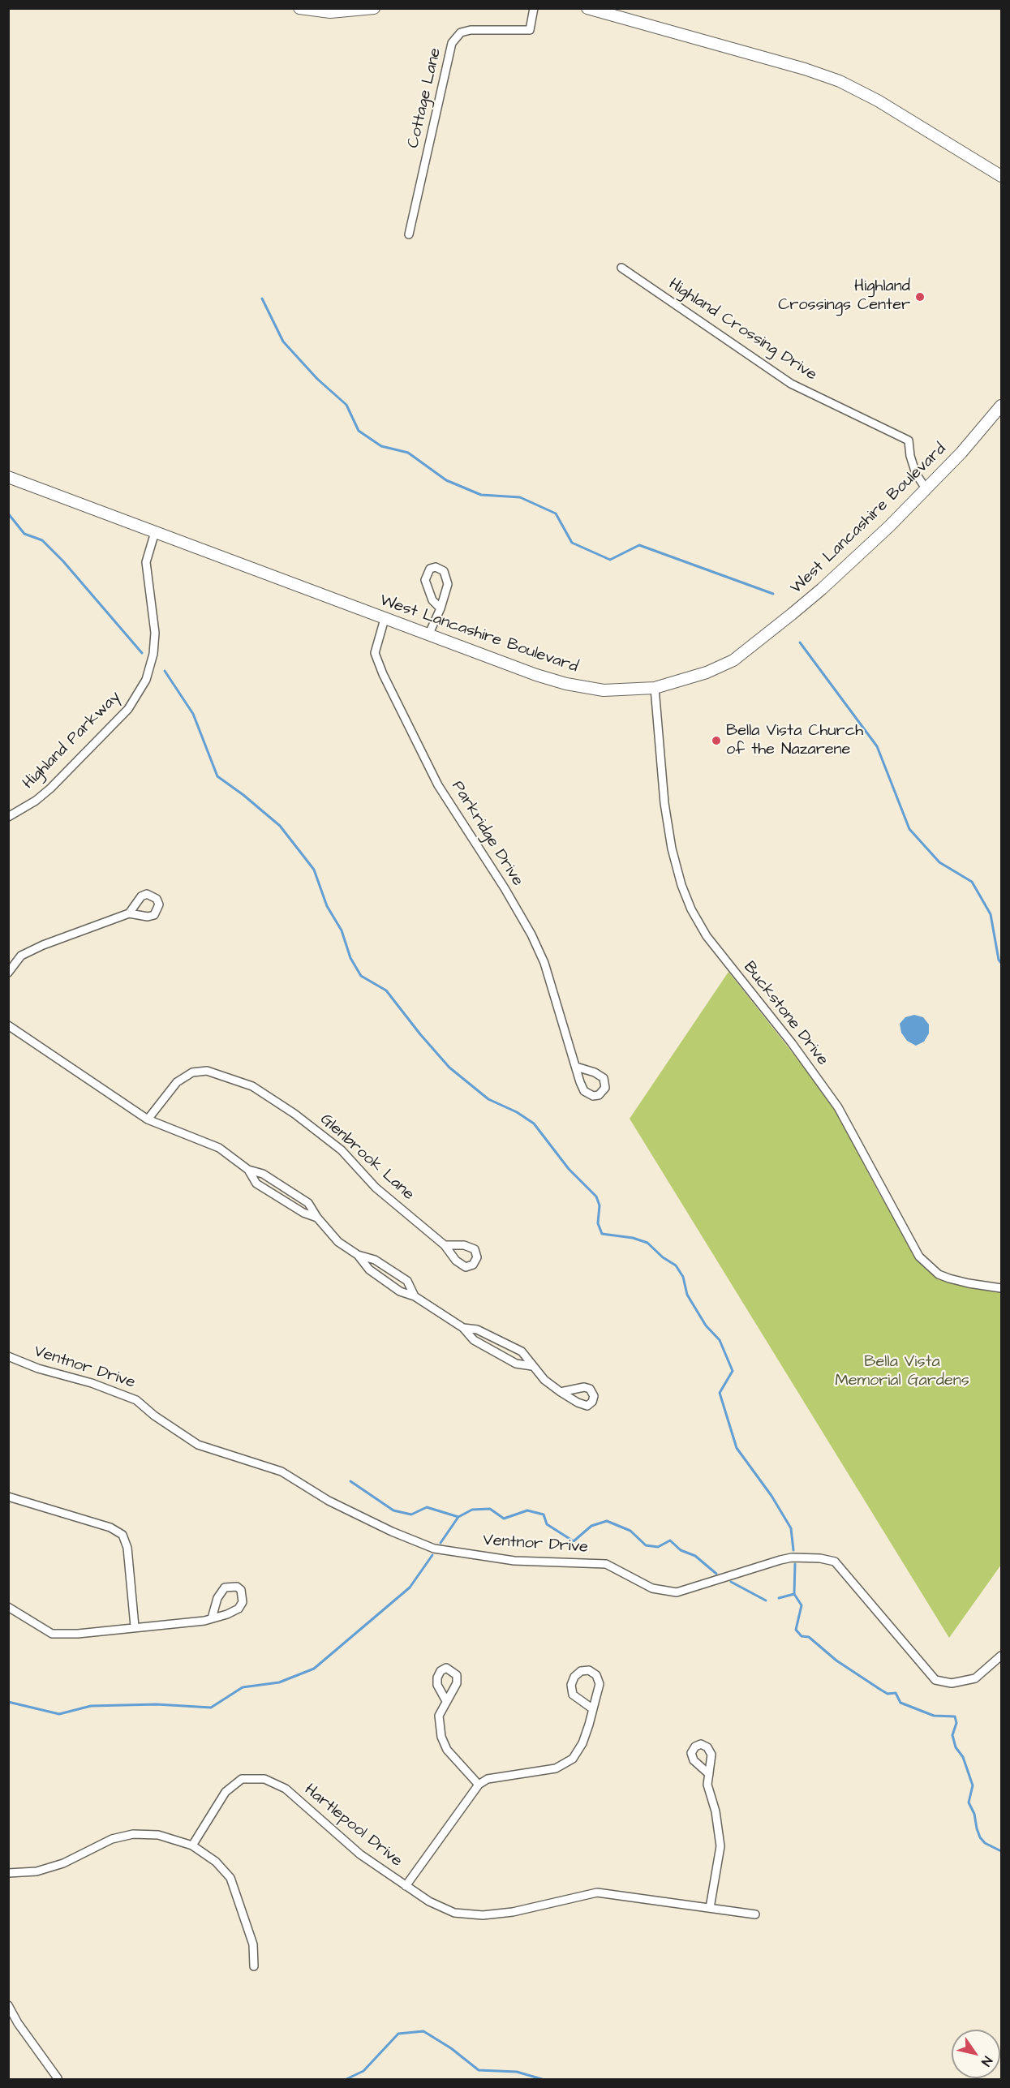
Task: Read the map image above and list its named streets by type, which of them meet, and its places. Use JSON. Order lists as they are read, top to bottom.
{
  "streets": {
    "main road": ["West Lancashire Boulevard"],
    "street": [
      "Cottage Lane",
      "Highland Crossing Drive",
      "Highland Parkway",
      "Parkridge Drive",
      "Buckstone Drive",
      "Glenbrook Lane",
      "Ventnor Drive",
      "Hartlepool Drive"
    ]
  },
  "crossings": [
    ["Highland Crossing Drive", "West Lancashire Boulevard"],
    ["West Lancashire Boulevard", "Highland Parkway"],
    ["West Lancashire Boulevard", "Parkridge Drive"],
    ["West Lancashire Boulevard", "Buckstone Drive"]
  ],
  "parks": ["Bella Vista Memorial Gardens"],
  "places": ["Highland Crossings Center", "Bella Vista Church of the Nazarene"],
  "north": "bottom right"
}
